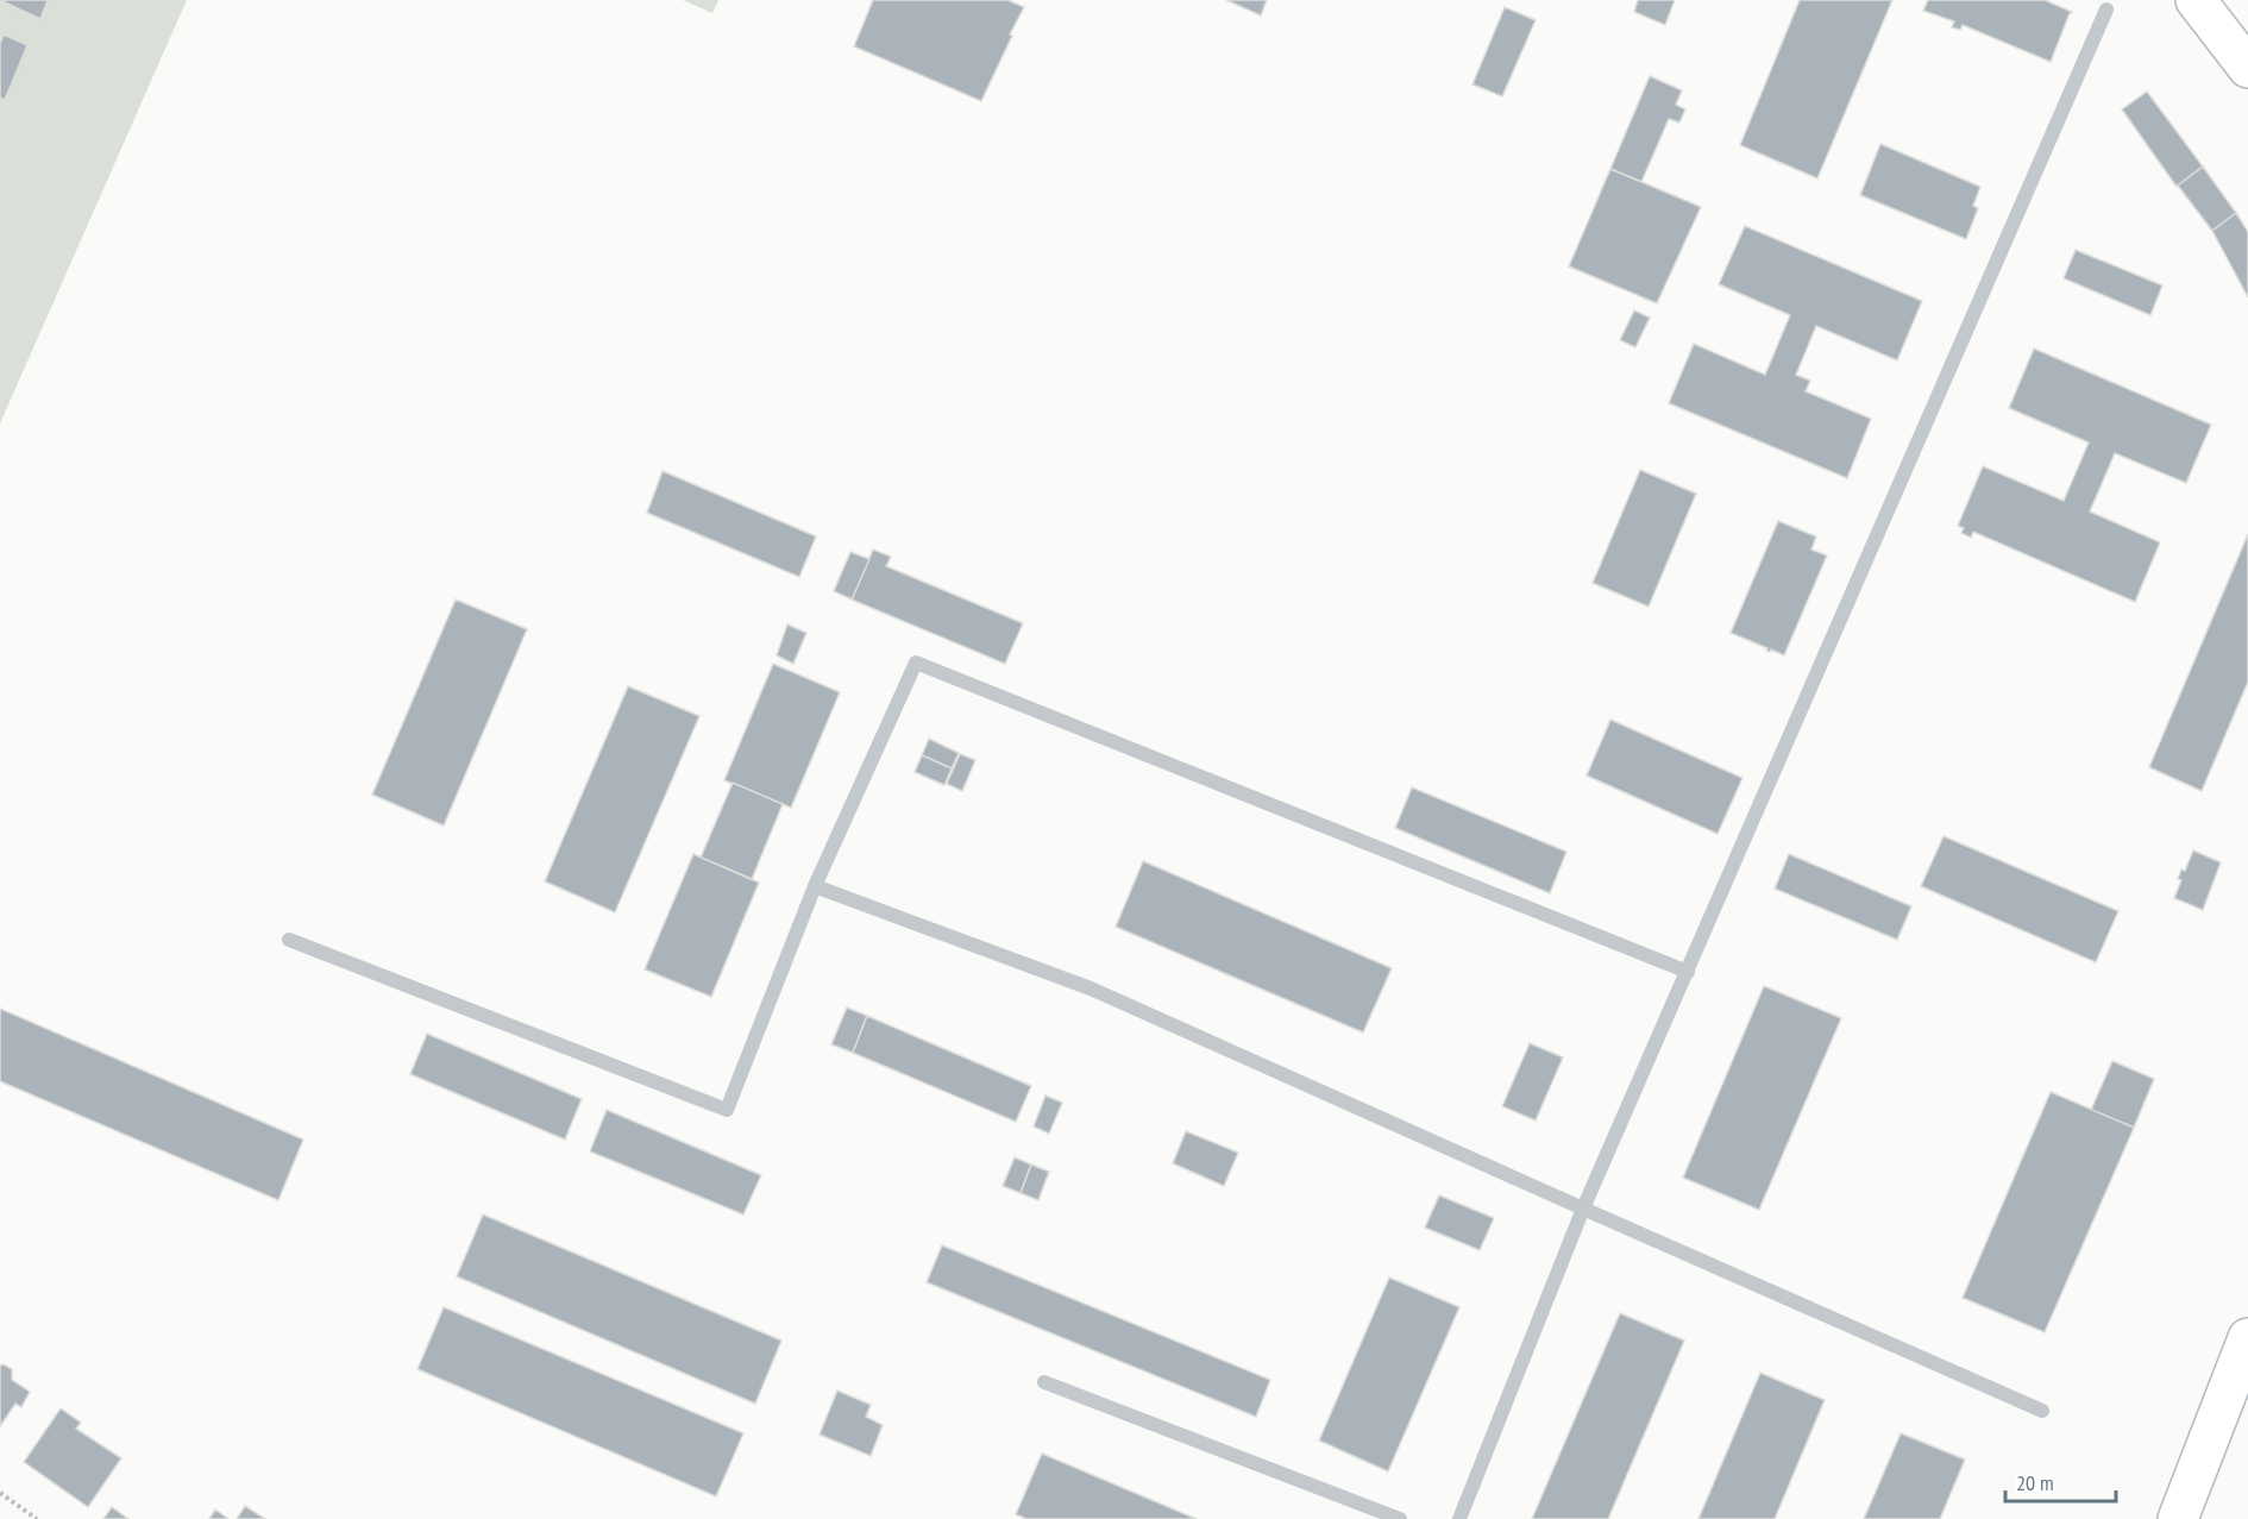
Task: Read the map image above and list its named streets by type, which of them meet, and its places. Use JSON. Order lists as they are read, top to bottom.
{
  "scale_bar": "20 m"
}
